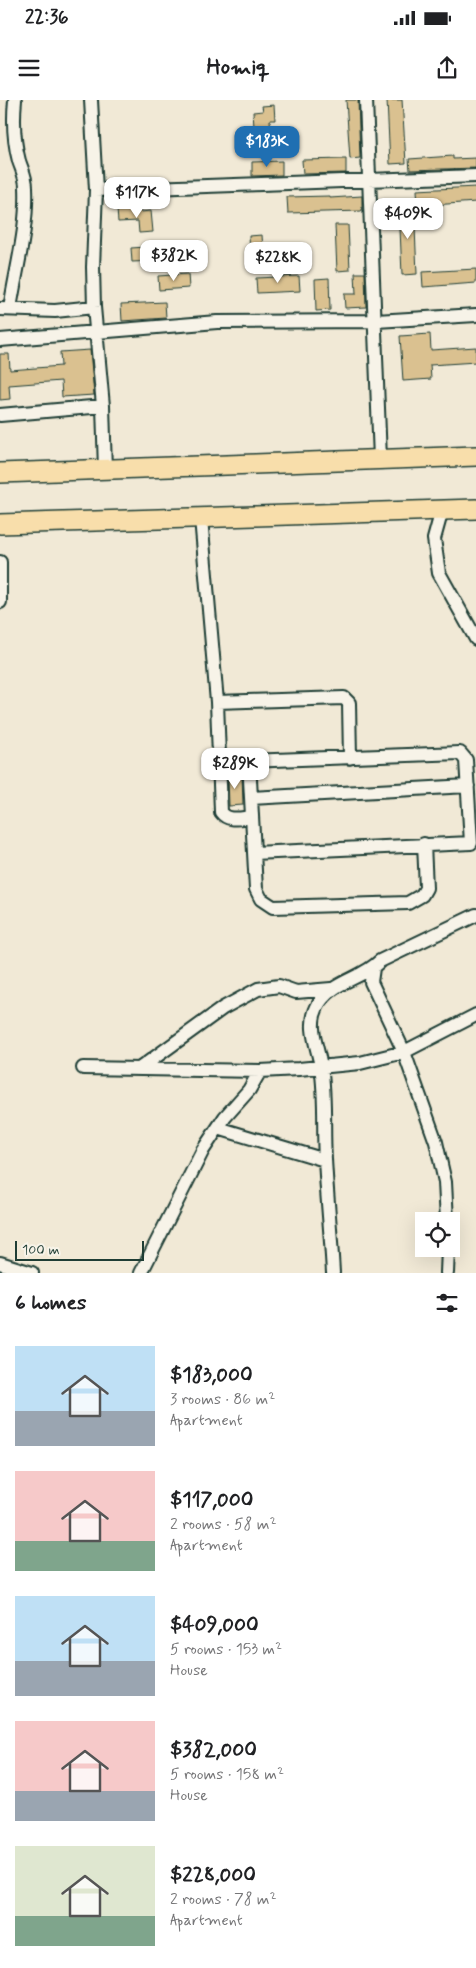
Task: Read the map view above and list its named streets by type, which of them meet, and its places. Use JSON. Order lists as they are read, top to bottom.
{
  "scale_bar": "100 m",
  "page": {
    "status": "22:36",
    "header": "Homiq",
    "price": [
      "$183K",
      "$117K",
      "$409K",
      "$382K",
      "$228K",
      "$289K"
    ],
    "scale": "100 m",
    "heading": "6 homes",
    "list": [
      {
        "name": "$183,000",
        "note": "3 rooms · 86 m² · Apartment"
      },
      {
        "name": "$117,000",
        "note": "2 rooms · 58 m² · Apartment"
      },
      {
        "name": "$409,000",
        "note": "5 rooms · 153 m² · House"
      },
      {
        "name": "$382,000",
        "note": "5 rooms · 158 m² · House"
      },
      {
        "name": "$228,000",
        "note": "2 rooms · 78 m² · Apartment"
      }
    ]
  }
}
